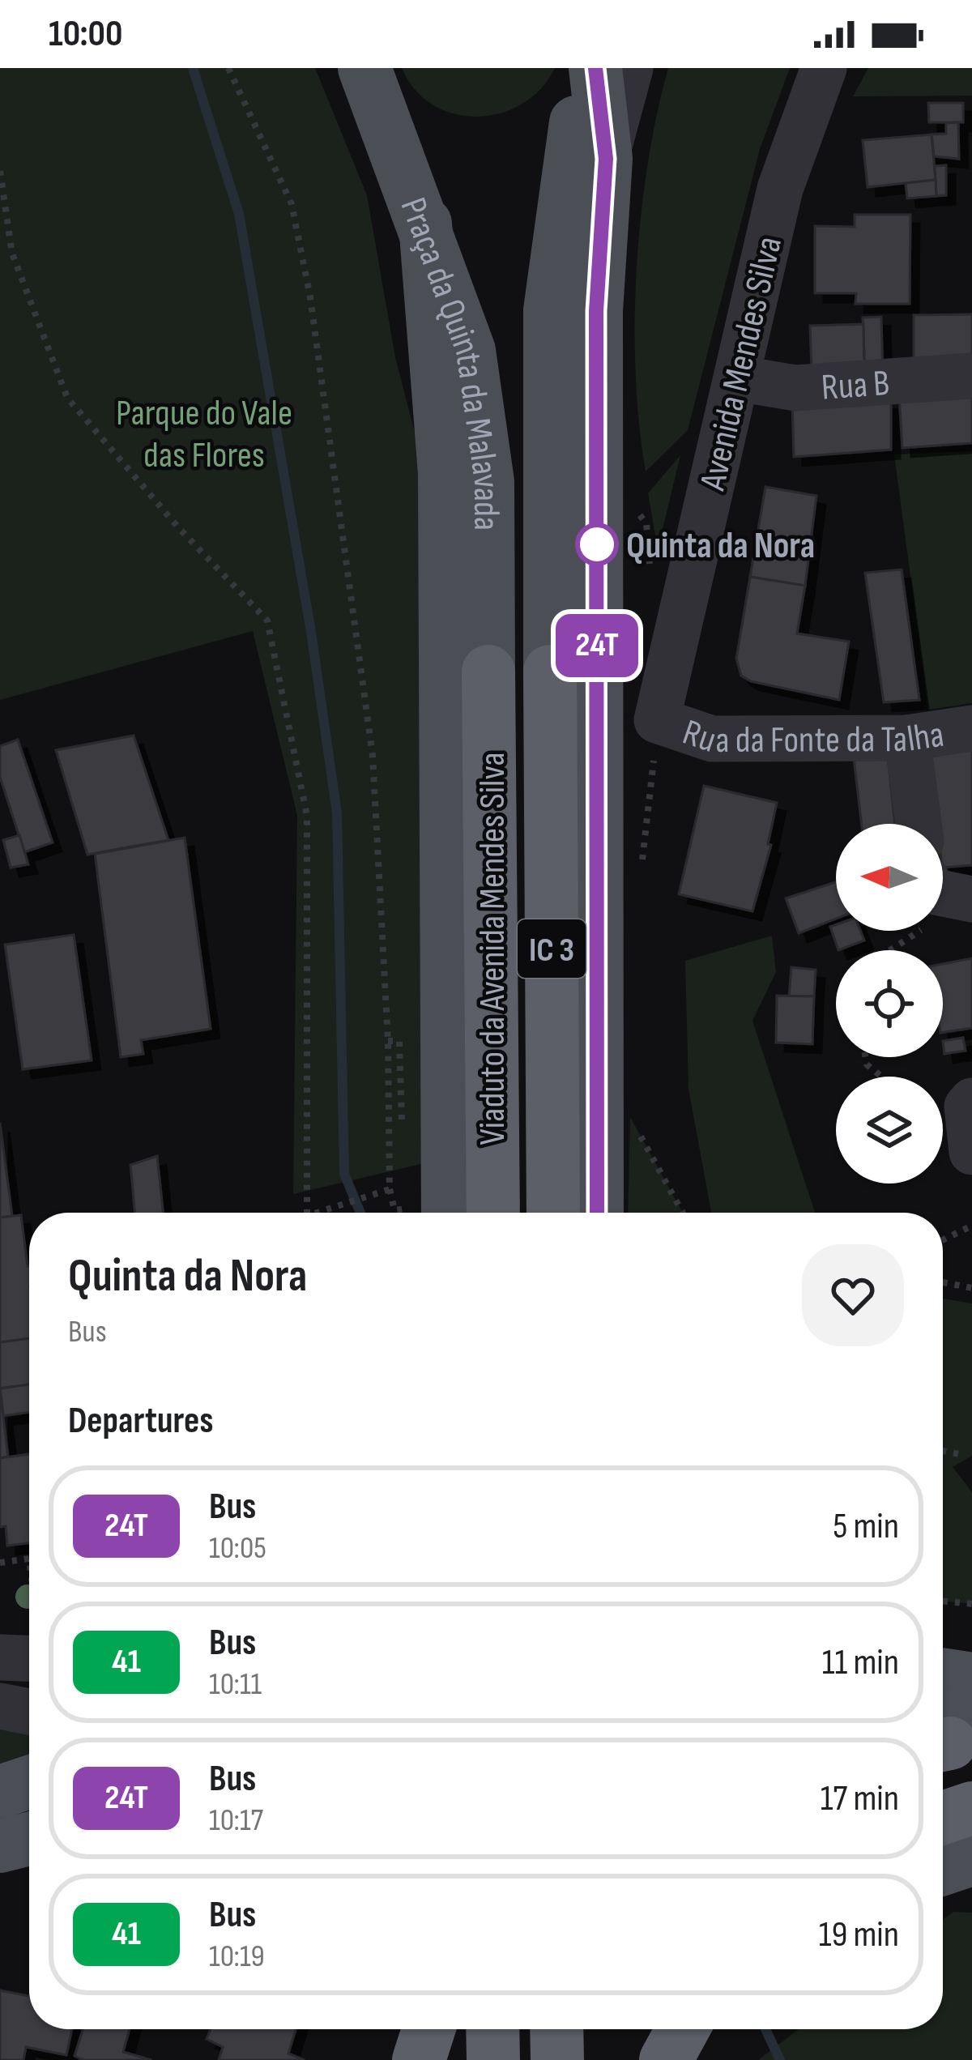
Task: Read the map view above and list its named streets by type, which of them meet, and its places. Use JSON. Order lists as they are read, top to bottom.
{
  "streets": {
    "highway": ["Viaduto da Avenida Mendes Silva", "IC 3"],
    "main road": ["Praça da Quinta da Malavada"],
    "street": ["Avenida Mendes Silva", "Rua B", "Rua da Fonte da Talha"]
  },
  "crossings": [
    ["Avenida Mendes Silva", "Rua B"],
    ["Avenida Mendes Silva", "Rua da Fonte da Talha"],
    ["Praça da Quinta da Malavada", "Viaduto da Avenida Mendes Silva"]
  ],
  "parks": ["Parque do Vale das Flores"],
  "places": ["Quinta da Nora"],
  "lines": ["bus line 24T"],
  "north": "left",
  "page": {
    "status": "10:00",
    "on_map": "24T",
    "heading": [
      ["Quinta da Nora", "Bus"],
      "Departures"
    ],
    "list": [
      {
        "mark": "24T",
        "name": "Bus",
        "note": "10:05",
        "value": "5 min"
      },
      {
        "mark": "41",
        "name": "Bus",
        "note": "10:11",
        "value": "11 min"
      },
      {
        "mark": "24T",
        "name": "Bus",
        "note": "10:17",
        "value": "17 min"
      },
      {
        "mark": "41",
        "name": "Bus",
        "note": "10:19",
        "value": "19 min"
      }
    ]
  }
}
